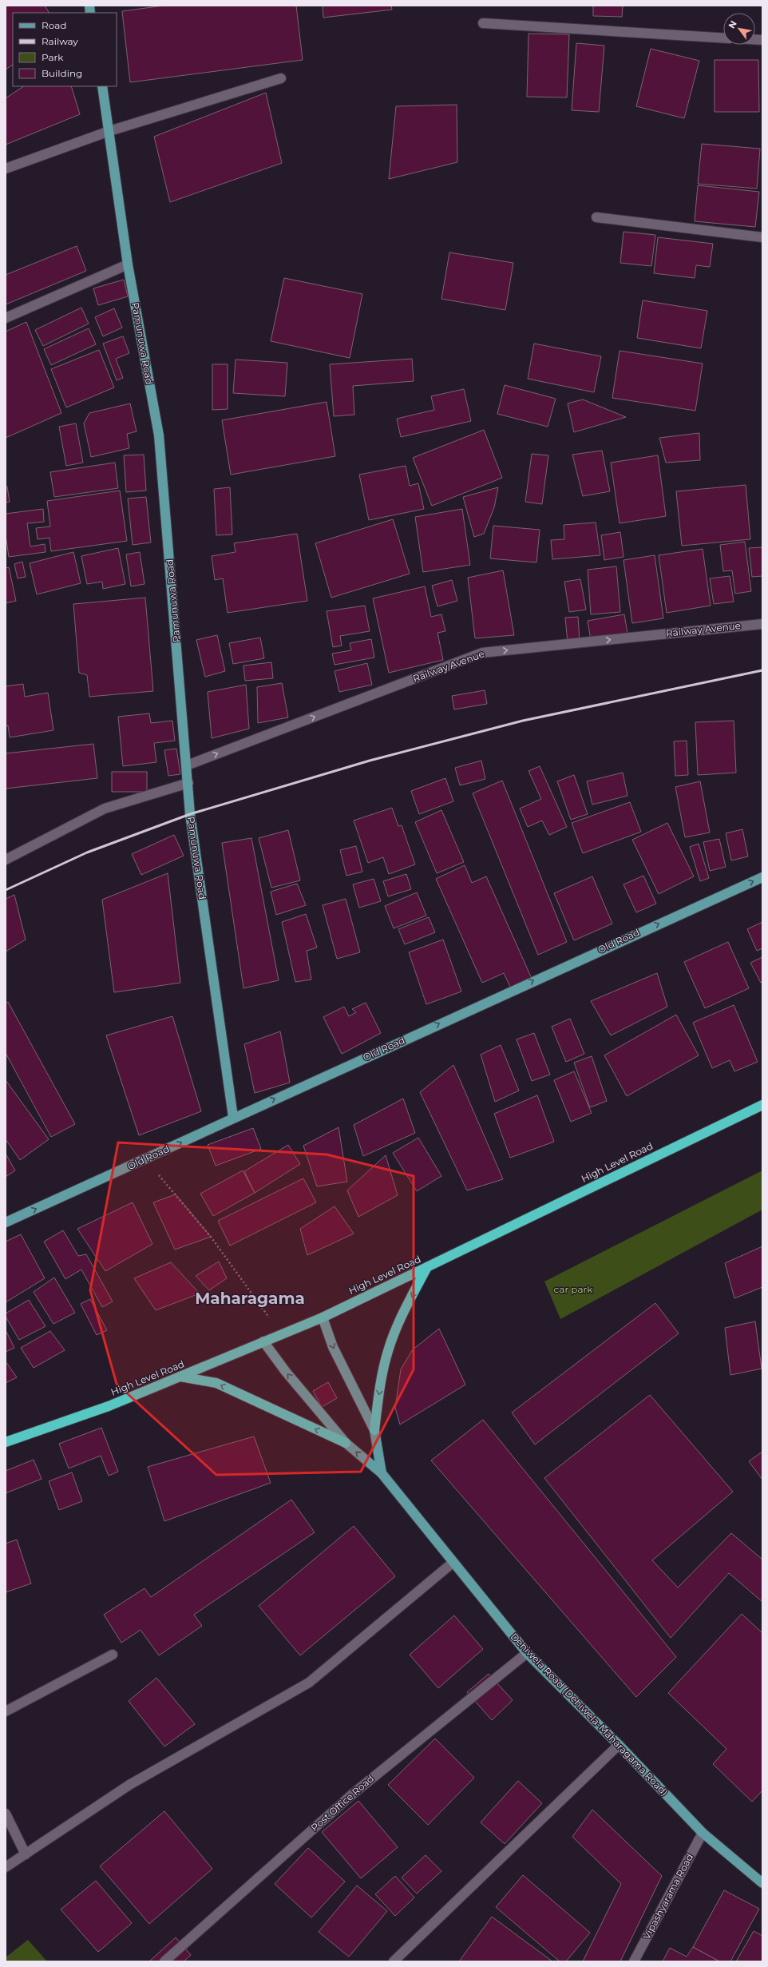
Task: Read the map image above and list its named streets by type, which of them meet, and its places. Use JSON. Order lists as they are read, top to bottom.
{
  "streets": {
    "highway": ["High Level Road"],
    "main road": ["Pamunuwa Road", "Old Road", "Dehiwela Road (Dehiwela-Maharagama Road)"],
    "street": ["Railway Avenue", "Post Office Road", "Vipashyarama Road"]
  },
  "crossings": [
    ["Pamunuwa Road", "Railway Avenue"],
    ["Pamunuwa Road", "Old Road"],
    ["High Level Road", "Dehiwela Road (Dehiwela-Maharagama Road)"],
    ["Dehiwela Road (Dehiwela-Maharagama Road)", "Post Office Road"],
    ["Dehiwela Road (Dehiwela-Maharagama Road)", "Vipashyarama Road"]
  ],
  "one_way": ["Railway Avenue", "Old Road"],
  "districts": ["Maharagama"],
  "parks": ["car park"],
  "legend": [
    "Road",
    "Railway",
    "Park",
    "Building"
  ],
  "north": "top left"
}
